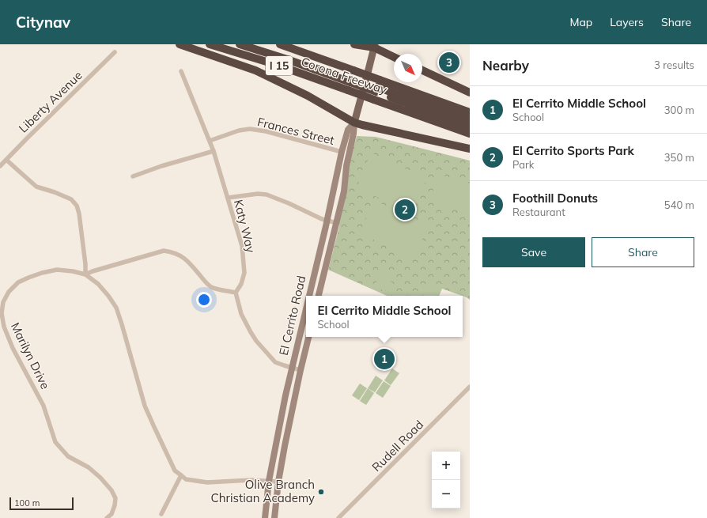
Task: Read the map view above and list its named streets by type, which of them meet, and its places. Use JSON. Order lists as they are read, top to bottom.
{
  "streets": {
    "highway": ["I 15", "Corona Freeway"],
    "main road": ["El Cerrito Road"],
    "street": [
      "Liberty Avenue",
      "Frances Street",
      "Katy Way",
      "Marilyn Drive",
      "Rudell Road"
    ]
  },
  "crossings": [
    ["Frances Street", "Katy Way"],
    ["Frances Street", "El Cerrito Road"]
  ],
  "places": ["Olive Branch Christian Academy"],
  "scale_bar": "100 m",
  "north": "bottom right",
  "page": {
    "header": "Citynav",
    "nav": ["Map", "Layers", "Share"],
    "heading": ["Nearby", "3 results"],
    "pins": ["3", "2", "1"],
    "list": [
      {
        "mark": "1",
        "name": "El Cerrito Middle School",
        "note": "School",
        "value": "300 m"
      },
      {
        "mark": "2",
        "name": "El Cerrito Sports Park",
        "note": "Park",
        "value": "350 m"
      },
      {
        "mark": "3",
        "name": "Foothill Donuts",
        "note": "Restaurant",
        "value": "540 m"
      }
    ],
    "buttons": ["Save", "Share"],
    "popup": ["El Cerrito Middle School", "School"],
    "map_buttons": ["+", "−"],
    "scale": "100 m"
  }
}
